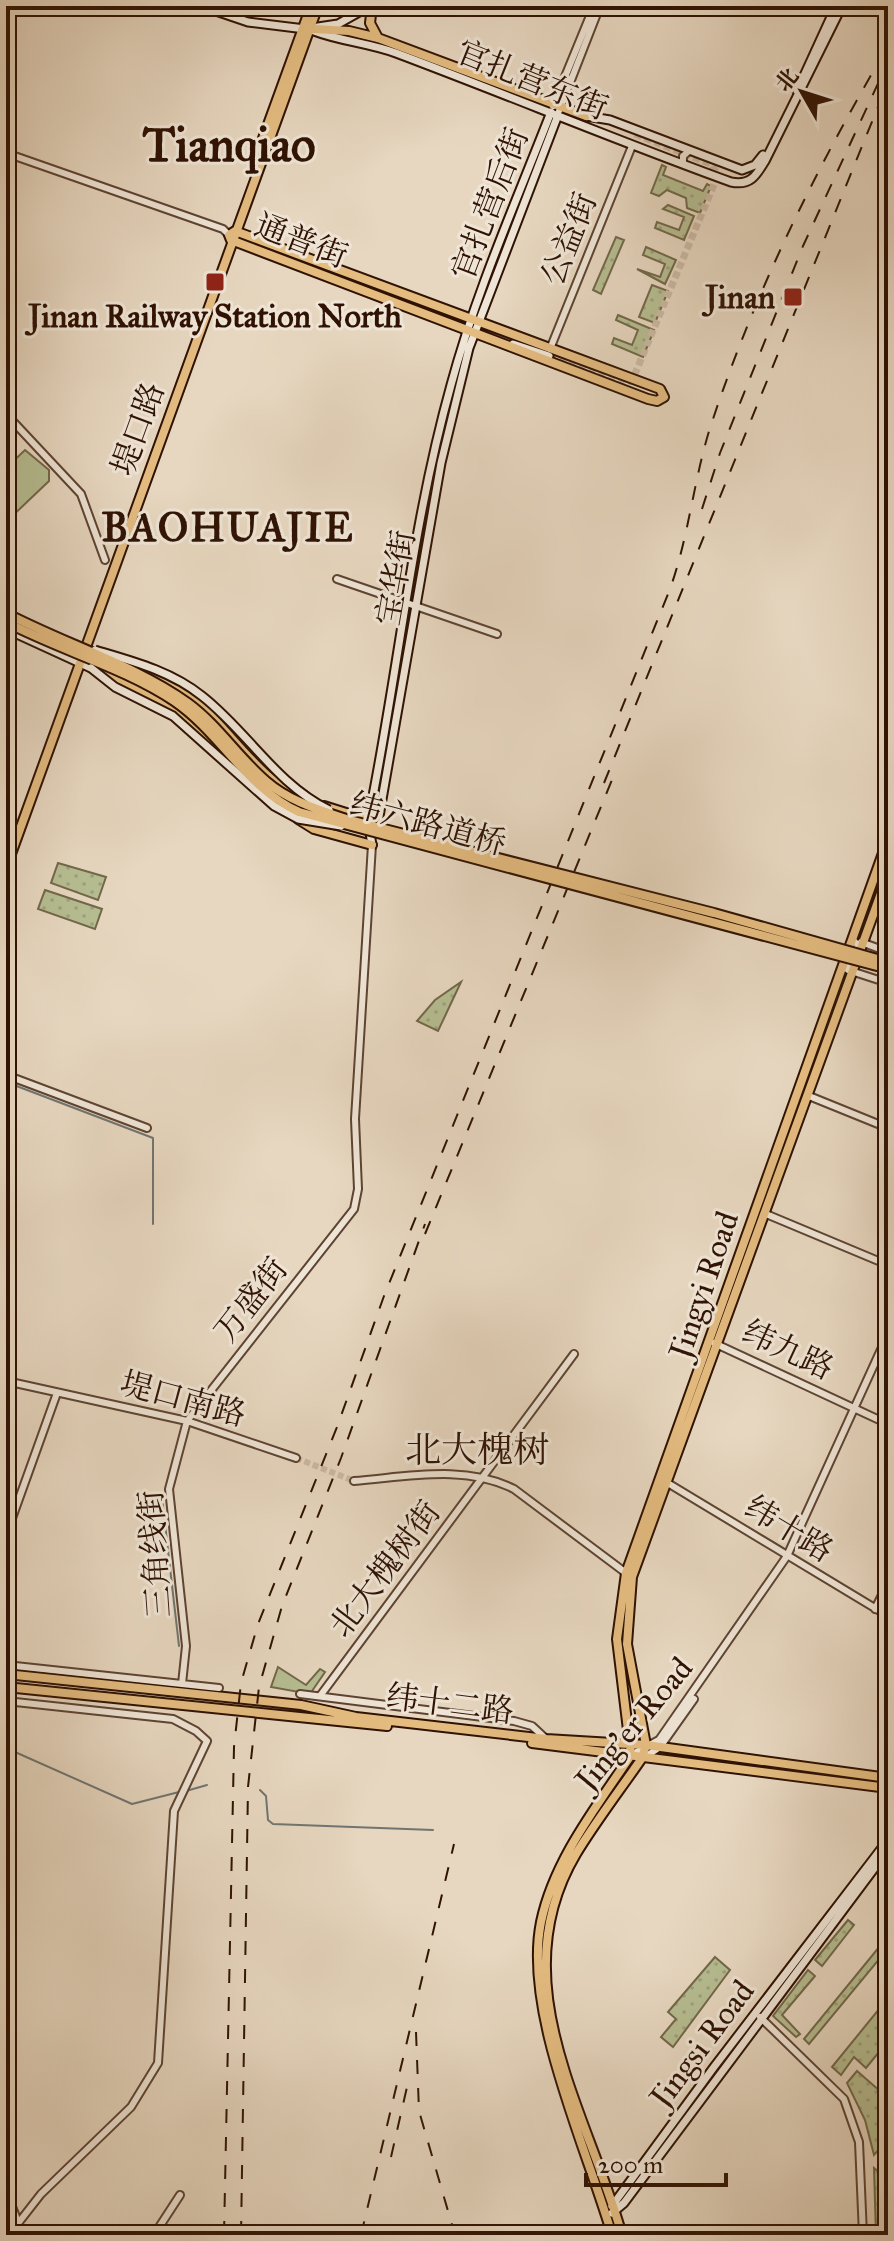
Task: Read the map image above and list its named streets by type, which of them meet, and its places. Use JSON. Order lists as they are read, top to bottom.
{
  "streets": {
    "main road": [
      "官扎营东街",
      "官扎营后街",
      "通普街",
      "堤口路",
      "宝华街",
      "纬六路道桥",
      "Jingyi Road",
      "纬十二路",
      "Jing'er Road",
      "Jingsi Road"
    ],
    "street": [
      "公益街",
      "万盛街",
      "纬九路",
      "堤口南路",
      "纬十路",
      "三角线街",
      "北大槐树街"
    ]
  },
  "crossings": [
    ["官扎营东街", "官扎营后街"],
    ["官扎营东街", "公益街"],
    ["官扎营东街", "堤口路"],
    ["官扎营后街", "通普街"],
    ["官扎营后街", "宝华街"],
    ["公益街", "通普街"],
    ["通普街", "堤口路"],
    ["通普街", "宝华街"],
    ["宝华街", "万盛街"],
    ["Jingyi Road", "纬九路"],
    ["Jingyi Road", "纬十路"],
    ["Jingyi Road", "纬十二路"],
    ["Jingyi Road", "Jing'er Road"],
    ["万盛街", "堤口南路"],
    ["万盛街", "三角线街"],
    ["纬九路", "Jing'er Road"],
    ["堤口南路", "三角线街"],
    ["纬十路", "Jing'er Road"],
    ["纬十二路", "Jing'er Road"],
    ["Jing'er Road", "Jingsi Road"]
  ],
  "districts": ["Tianqiao", "BAOHUAJIE", "北大槐树"],
  "places": {
    "transit": ["Jinan Railway Station North", "Jinan"]
  },
  "scale_bar": "200 m",
  "north": "top left"
}
